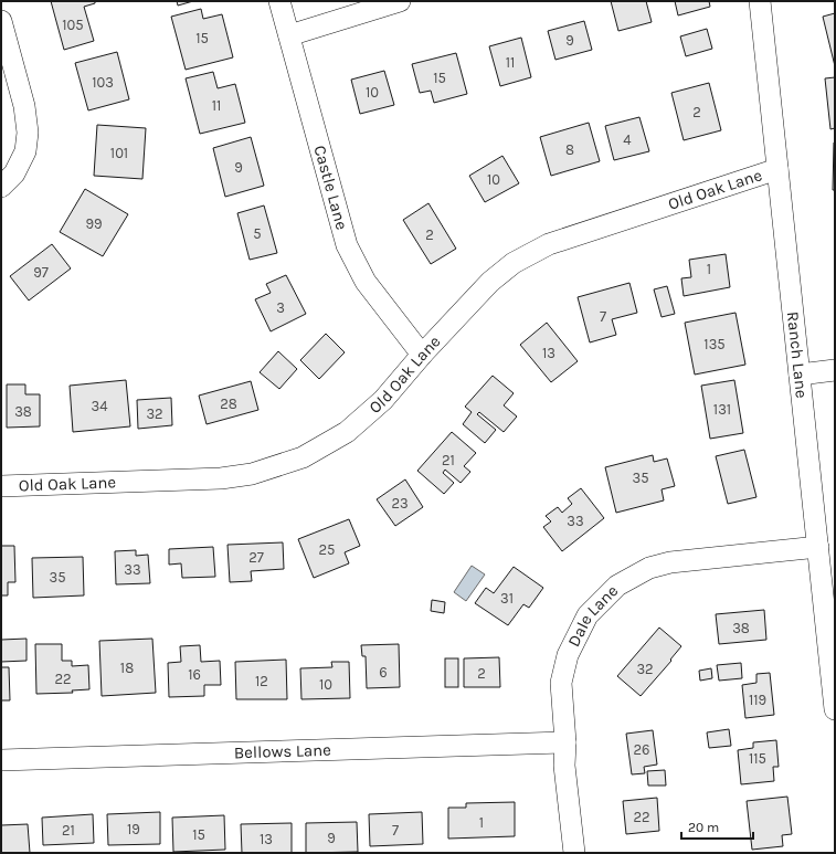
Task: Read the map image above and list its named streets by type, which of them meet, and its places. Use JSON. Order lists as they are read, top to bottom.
{
  "streets": {
    "street": [
      "Castle Lane",
      "Old Oak Lane",
      "Ranch Lane",
      "Dale Lane",
      "Bellows Lane"
    ]
  },
  "crossings": [
    ["Castle Lane", "Old Oak Lane"],
    ["Old Oak Lane", "Ranch Lane"],
    ["Ranch Lane", "Dale Lane"],
    ["Dale Lane", "Bellows Lane"]
  ],
  "house_numbers": [
    "105",
    "15",
    "9",
    "11",
    "15",
    "103",
    "10",
    "11",
    "2",
    "4",
    "8",
    "101",
    "9",
    "10",
    "99",
    "5",
    "2",
    "1",
    "97",
    "3",
    "7",
    "135",
    "13",
    "28",
    "34",
    "131",
    "38",
    "32",
    "21",
    "35",
    "23",
    "33",
    "25",
    "27",
    "33",
    "35",
    "31",
    "38",
    "18",
    "32",
    "6",
    "2",
    "16",
    "22",
    "12",
    "10",
    "119",
    "26",
    "115",
    "22",
    "1",
    "19",
    "21",
    "7",
    "15",
    "9",
    "13"
  ],
  "scale_bar": "20 m"
}
